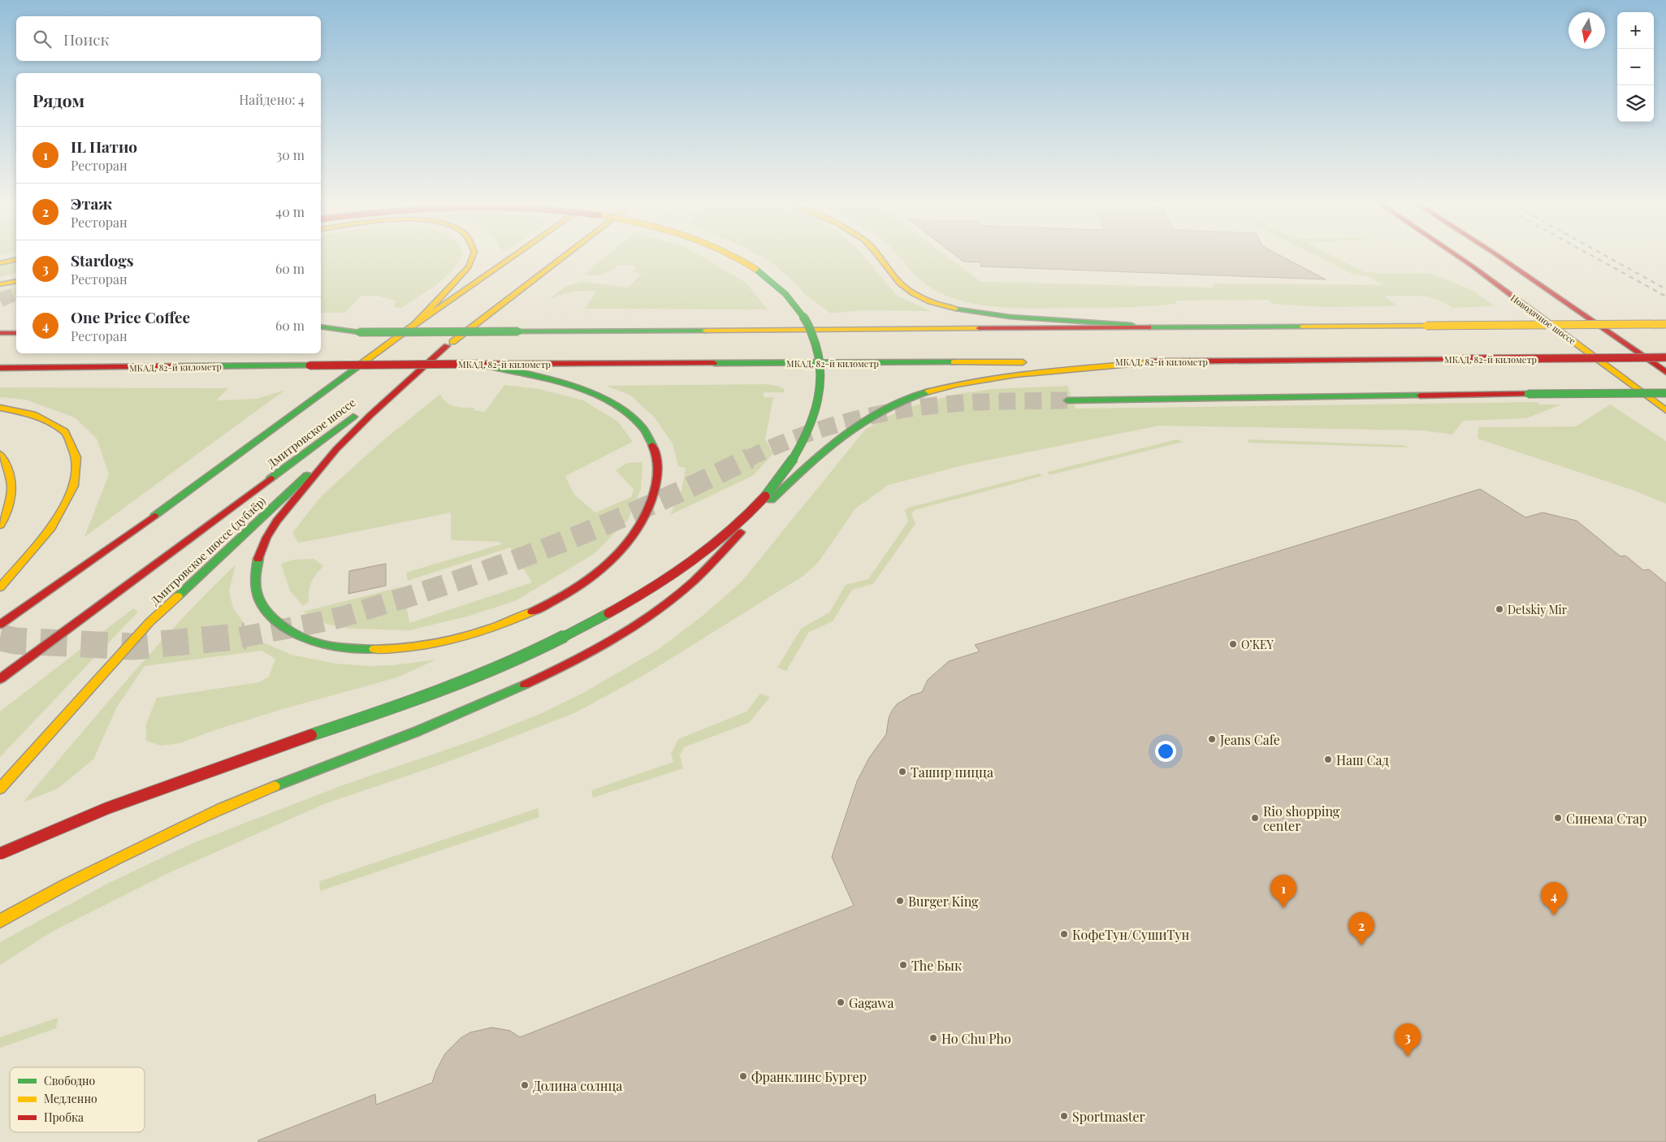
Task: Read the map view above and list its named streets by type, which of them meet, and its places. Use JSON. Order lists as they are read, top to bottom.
{
  "streets": {
    "main road": [
      "Новодачное шоссе",
      "МКАД, 82-й километр",
      "Дмитровское шоссе",
      "Дмитровское шоссе (дублёр)"
    ]
  },
  "crossings": [
    ["Дмитровское шоссе", "Дмитровское шоссе (дублёр)"]
  ],
  "places": [
    "Detskiy Mir",
    "O’KEY",
    "Jeans Cafe",
    "Наш Сад",
    "Ташир пицца",
    "Rio shopping center",
    "Синема Стар",
    "Burger King",
    "КофеТун/СушиТун",
    "The Бык",
    "Gagawa",
    "Ho Chu Pho",
    "Франклинс Бургер",
    "Долина солнца",
    "Sportmaster"
  ],
  "legend": ["Свободно", "Медленно", "Пробка"],
  "north": "bottom",
  "page": {
    "map_buttons": ["+", "−"],
    "search": "Поиск",
    "heading": ["Рядом", "Найдено: 4"],
    "list": [
      {
        "mark": "1",
        "name": "IL Патио",
        "note": "Ресторан",
        "value": "30 m"
      },
      {
        "mark": "2",
        "name": "Этаж",
        "note": "Ресторан",
        "value": "40 m"
      },
      {
        "mark": "3",
        "name": "Stardogs",
        "note": "Ресторан",
        "value": "60 m"
      },
      {
        "mark": "4",
        "name": "One Price Coffee",
        "note": "Ресторан",
        "value": "60 m"
      }
    ],
    "pins": [
      "1",
      "4",
      "2",
      "3"
    ]
  }
}
